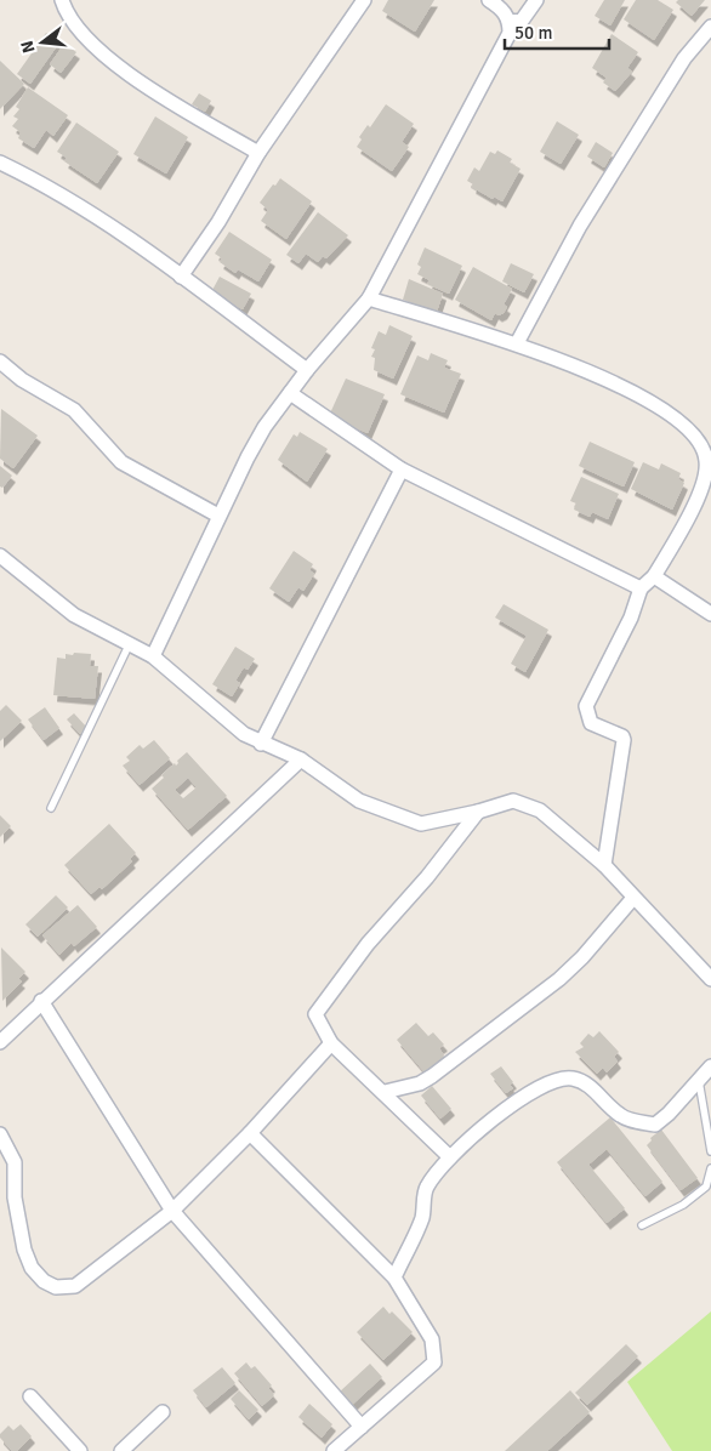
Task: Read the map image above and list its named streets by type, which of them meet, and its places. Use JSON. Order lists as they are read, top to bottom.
{
  "scale_bar": "50 m",
  "north": "left"
}
